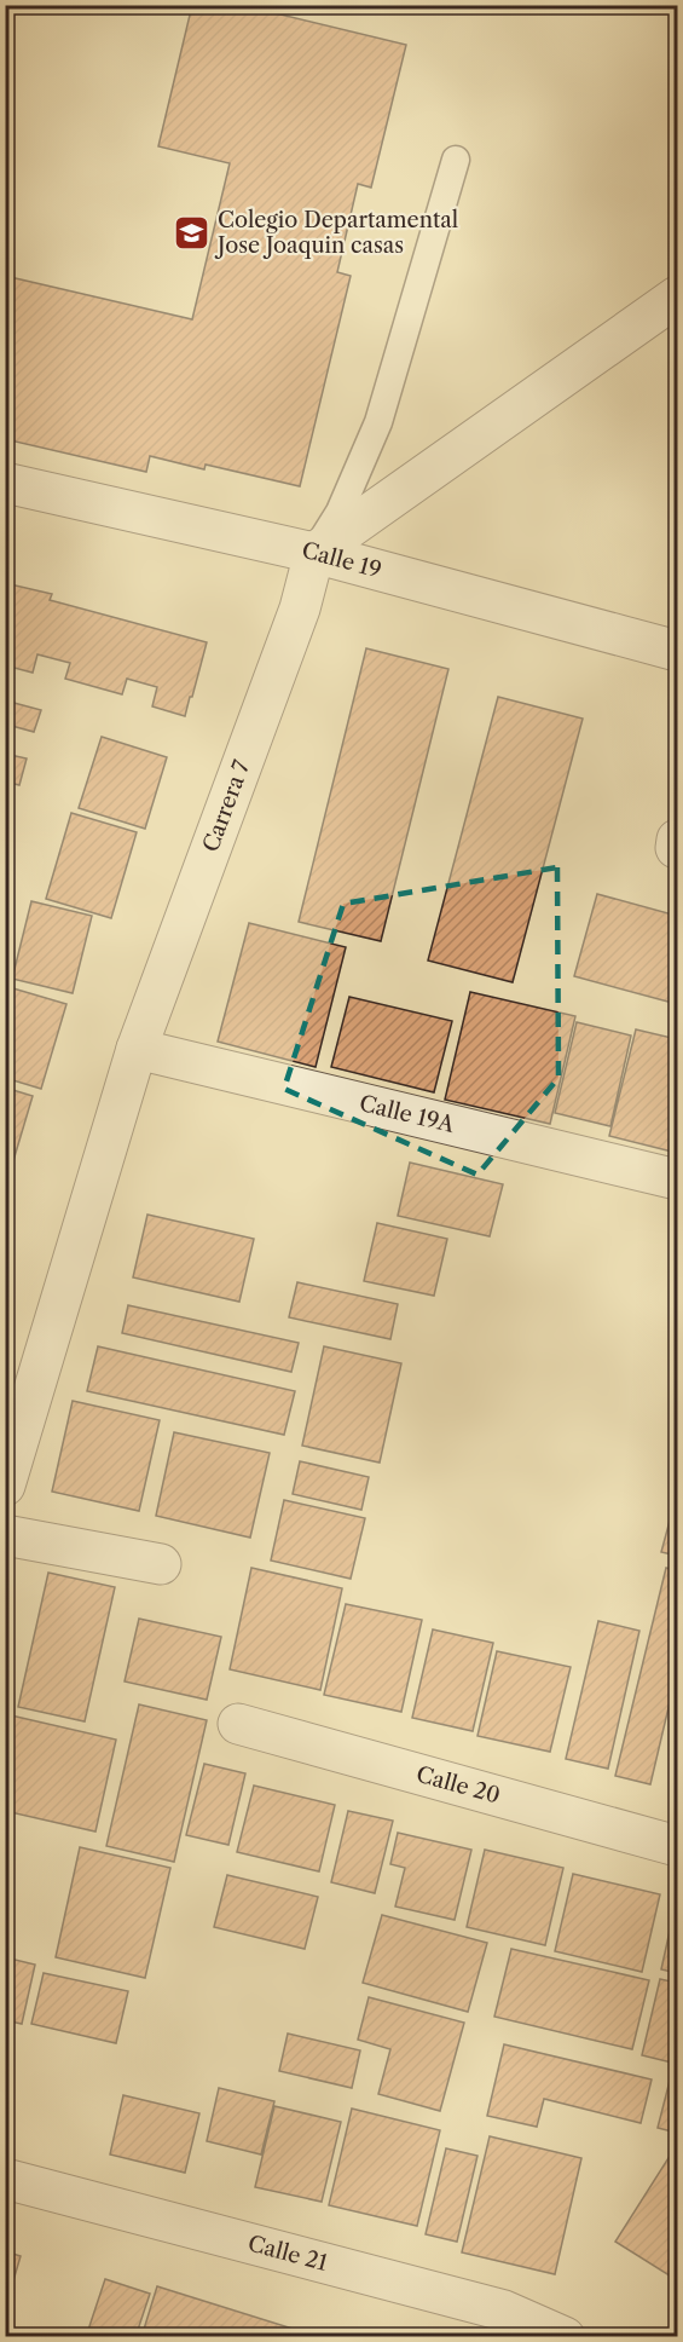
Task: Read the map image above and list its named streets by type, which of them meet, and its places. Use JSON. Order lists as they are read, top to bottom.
{
  "streets": {
    "street": [
      "Calle 19",
      "Carrera 7",
      "Calle 19A",
      "Calle 20",
      "Calle 21"
    ]
  },
  "crossings": [
    ["Calle 19", "Carrera 7"],
    ["Carrera 7", "Calle 19A"]
  ],
  "places": {
    "school or university": ["Colegio Departamental Jose Joaquin casas"]
  }
}
